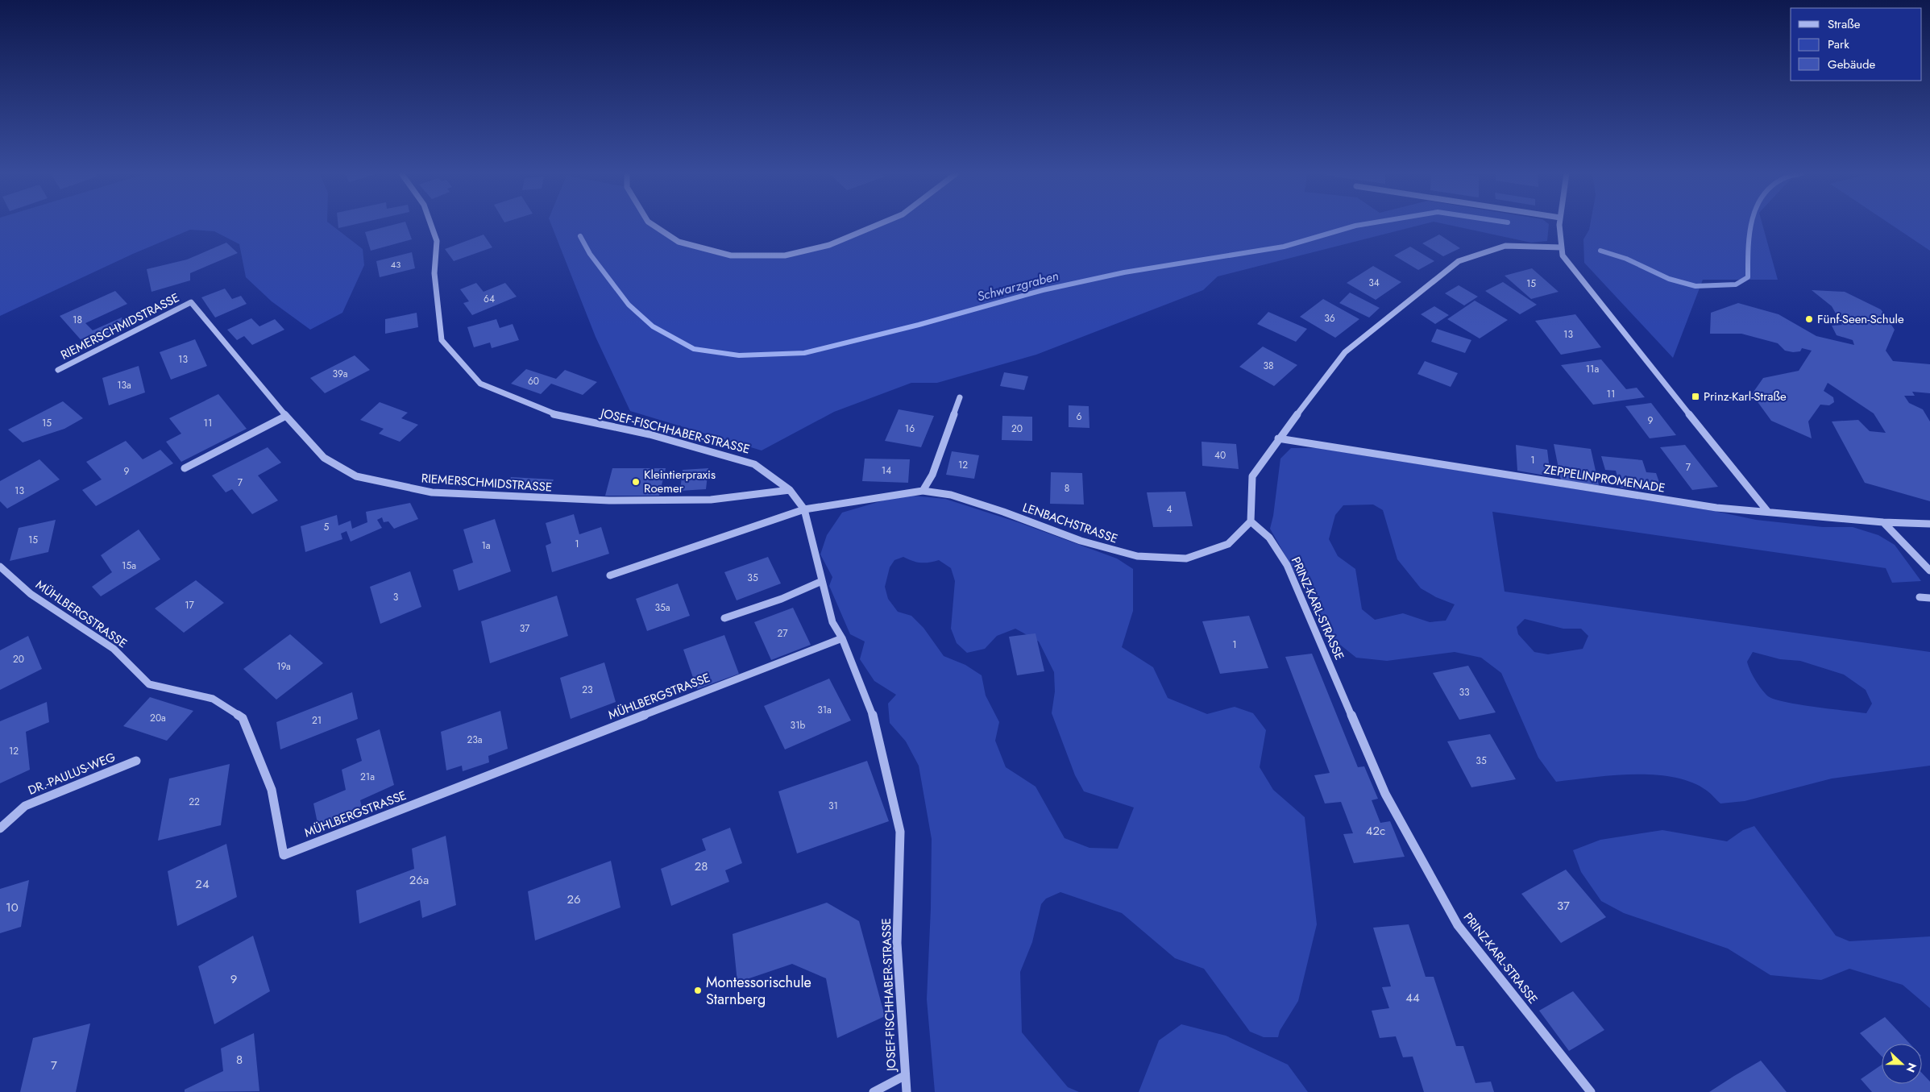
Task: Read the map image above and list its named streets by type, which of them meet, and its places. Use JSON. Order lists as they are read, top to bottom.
{
  "streets": {
    "street": [
      "RIEMERSCHMIDSTRASSE",
      "JOSEF-FISCHHABER-STRASSE",
      "ZEPPELINPROMENADE",
      "LENBACHSTRASSE",
      "PRINZ-KARL-STRASSE",
      "MÜHLBERGSTRASSE",
      "DR.-PAULUS-WEG"
    ]
  },
  "crossings": [
    ["RIEMERSCHMIDSTRASSE", "JOSEF-FISCHHABER-STRASSE"],
    ["JOSEF-FISCHHABER-STRASSE", "LENBACHSTRASSE"],
    ["JOSEF-FISCHHABER-STRASSE", "MÜHLBERGSTRASSE"],
    ["LENBACHSTRASSE", "PRINZ-KARL-STRASSE"]
  ],
  "water": ["Schwarzgraben"],
  "places": {
    "other": ["Fünf-Seen-Schule", "Kleintierpraxis Roemer", "Montessorischule Starnberg"],
    "transit": ["Prinz-Karl-Straße"]
  },
  "house_numbers": [
    "43",
    "34",
    "15",
    "64",
    "36",
    "18",
    "13",
    "13",
    "38",
    "11a",
    "39a",
    "60",
    "13a",
    "11",
    "6",
    "9",
    "15",
    "11",
    "16",
    "20",
    "40",
    "1",
    "12",
    "7",
    "14",
    "9",
    "7",
    "8",
    "13",
    "4",
    "5",
    "15",
    "1",
    "1a",
    "15a",
    "35",
    "3",
    "17",
    "35a",
    "37",
    "27",
    "1",
    "20",
    "19a",
    "23",
    "33",
    "31a",
    "20a",
    "21",
    "31b",
    "23a",
    "12",
    "35",
    "21a",
    "22",
    "31",
    "42c",
    "28",
    "26a",
    "24",
    "26",
    "37",
    "10",
    "9",
    "44",
    "8",
    "7"
  ],
  "legend": ["Straße", "Park", "Gebäude"],
  "north": "right"
}
